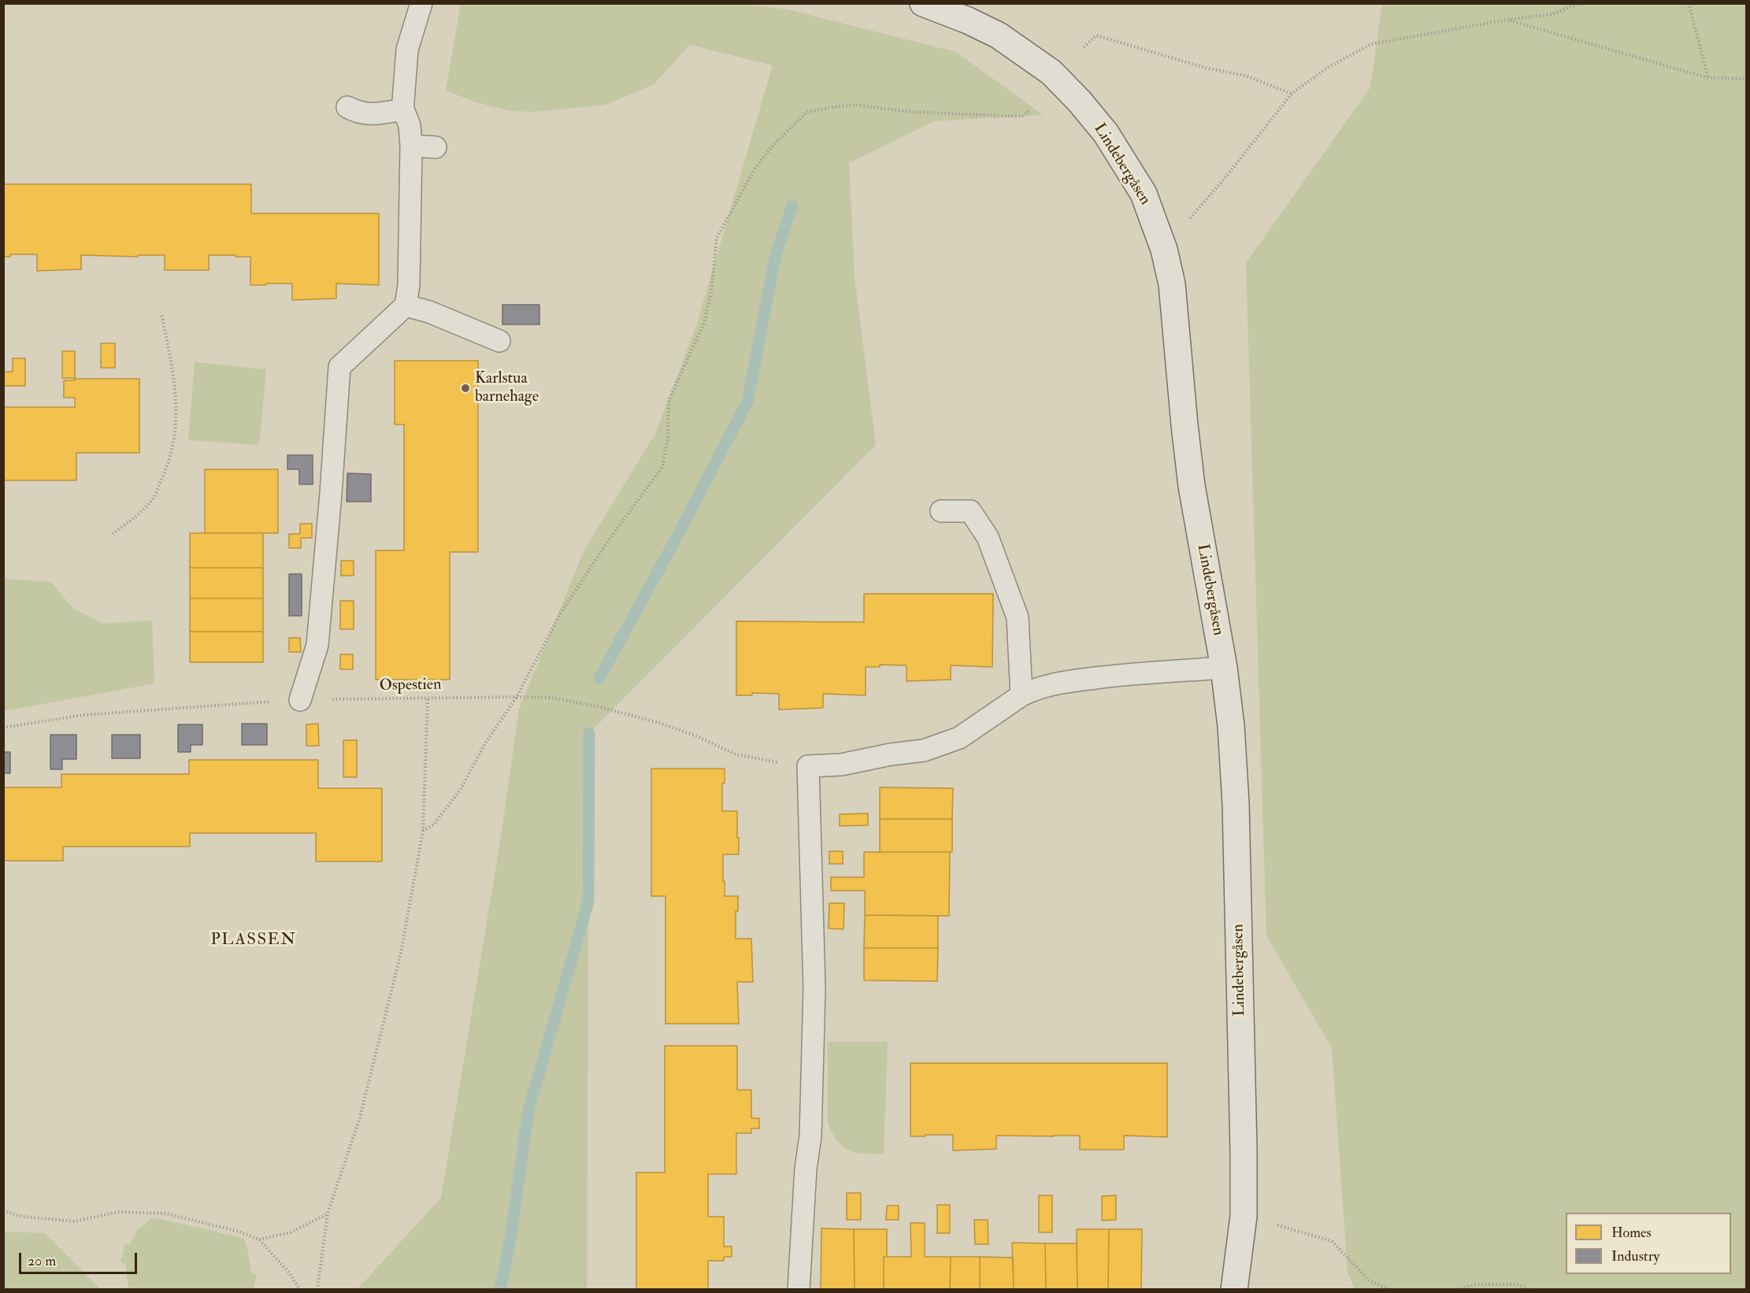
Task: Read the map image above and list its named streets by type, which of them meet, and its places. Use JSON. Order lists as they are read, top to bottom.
{
  "streets": {
    "street": ["Lindebergåsen"],
    "path": ["Ospestien"]
  },
  "districts": ["PLASSEN"],
  "places": ["Karlstua barnehage"],
  "legend": ["Homes", "Industry"],
  "scale_bar": "20 m"
}
